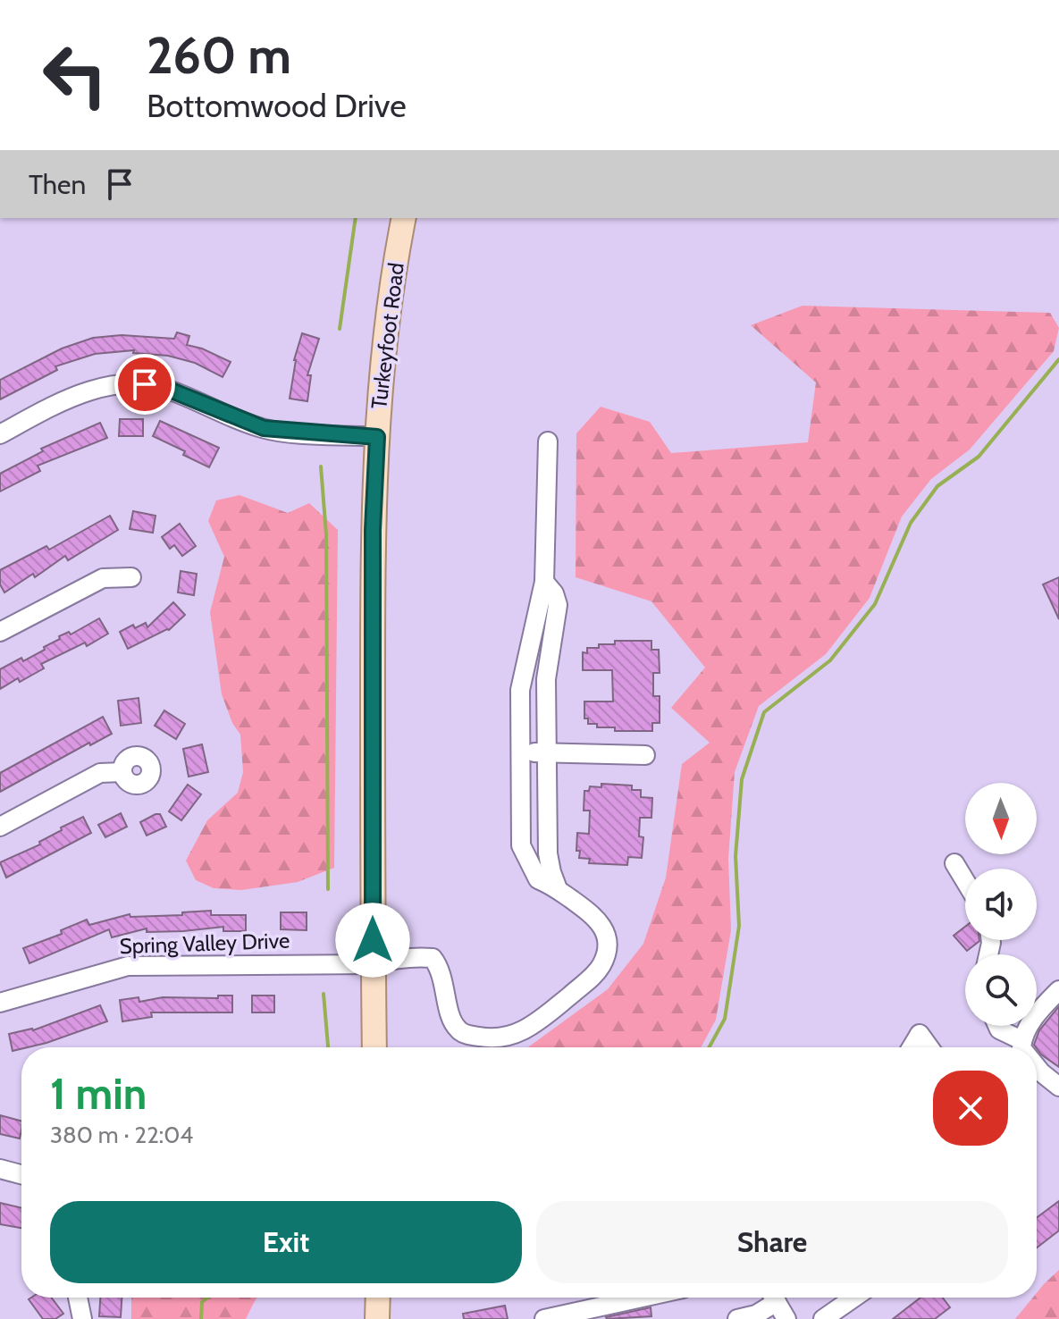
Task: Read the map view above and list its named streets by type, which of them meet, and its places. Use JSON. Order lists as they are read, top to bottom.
{
  "streets": {
    "main road": ["Turkeyfoot Road"],
    "street": ["Spring Valley Drive"]
  },
  "crossings": [
    ["Turkeyfoot Road", "Spring Valley Drive"]
  ],
  "north": "bottom",
  "page": {
    "turn": ["260 m", "Bottomwood Drive"],
    "then": "Then",
    "heading": ["1 min", "380 m · 22:04"],
    "buttons": ["Exit", "Share"]
  }
}
